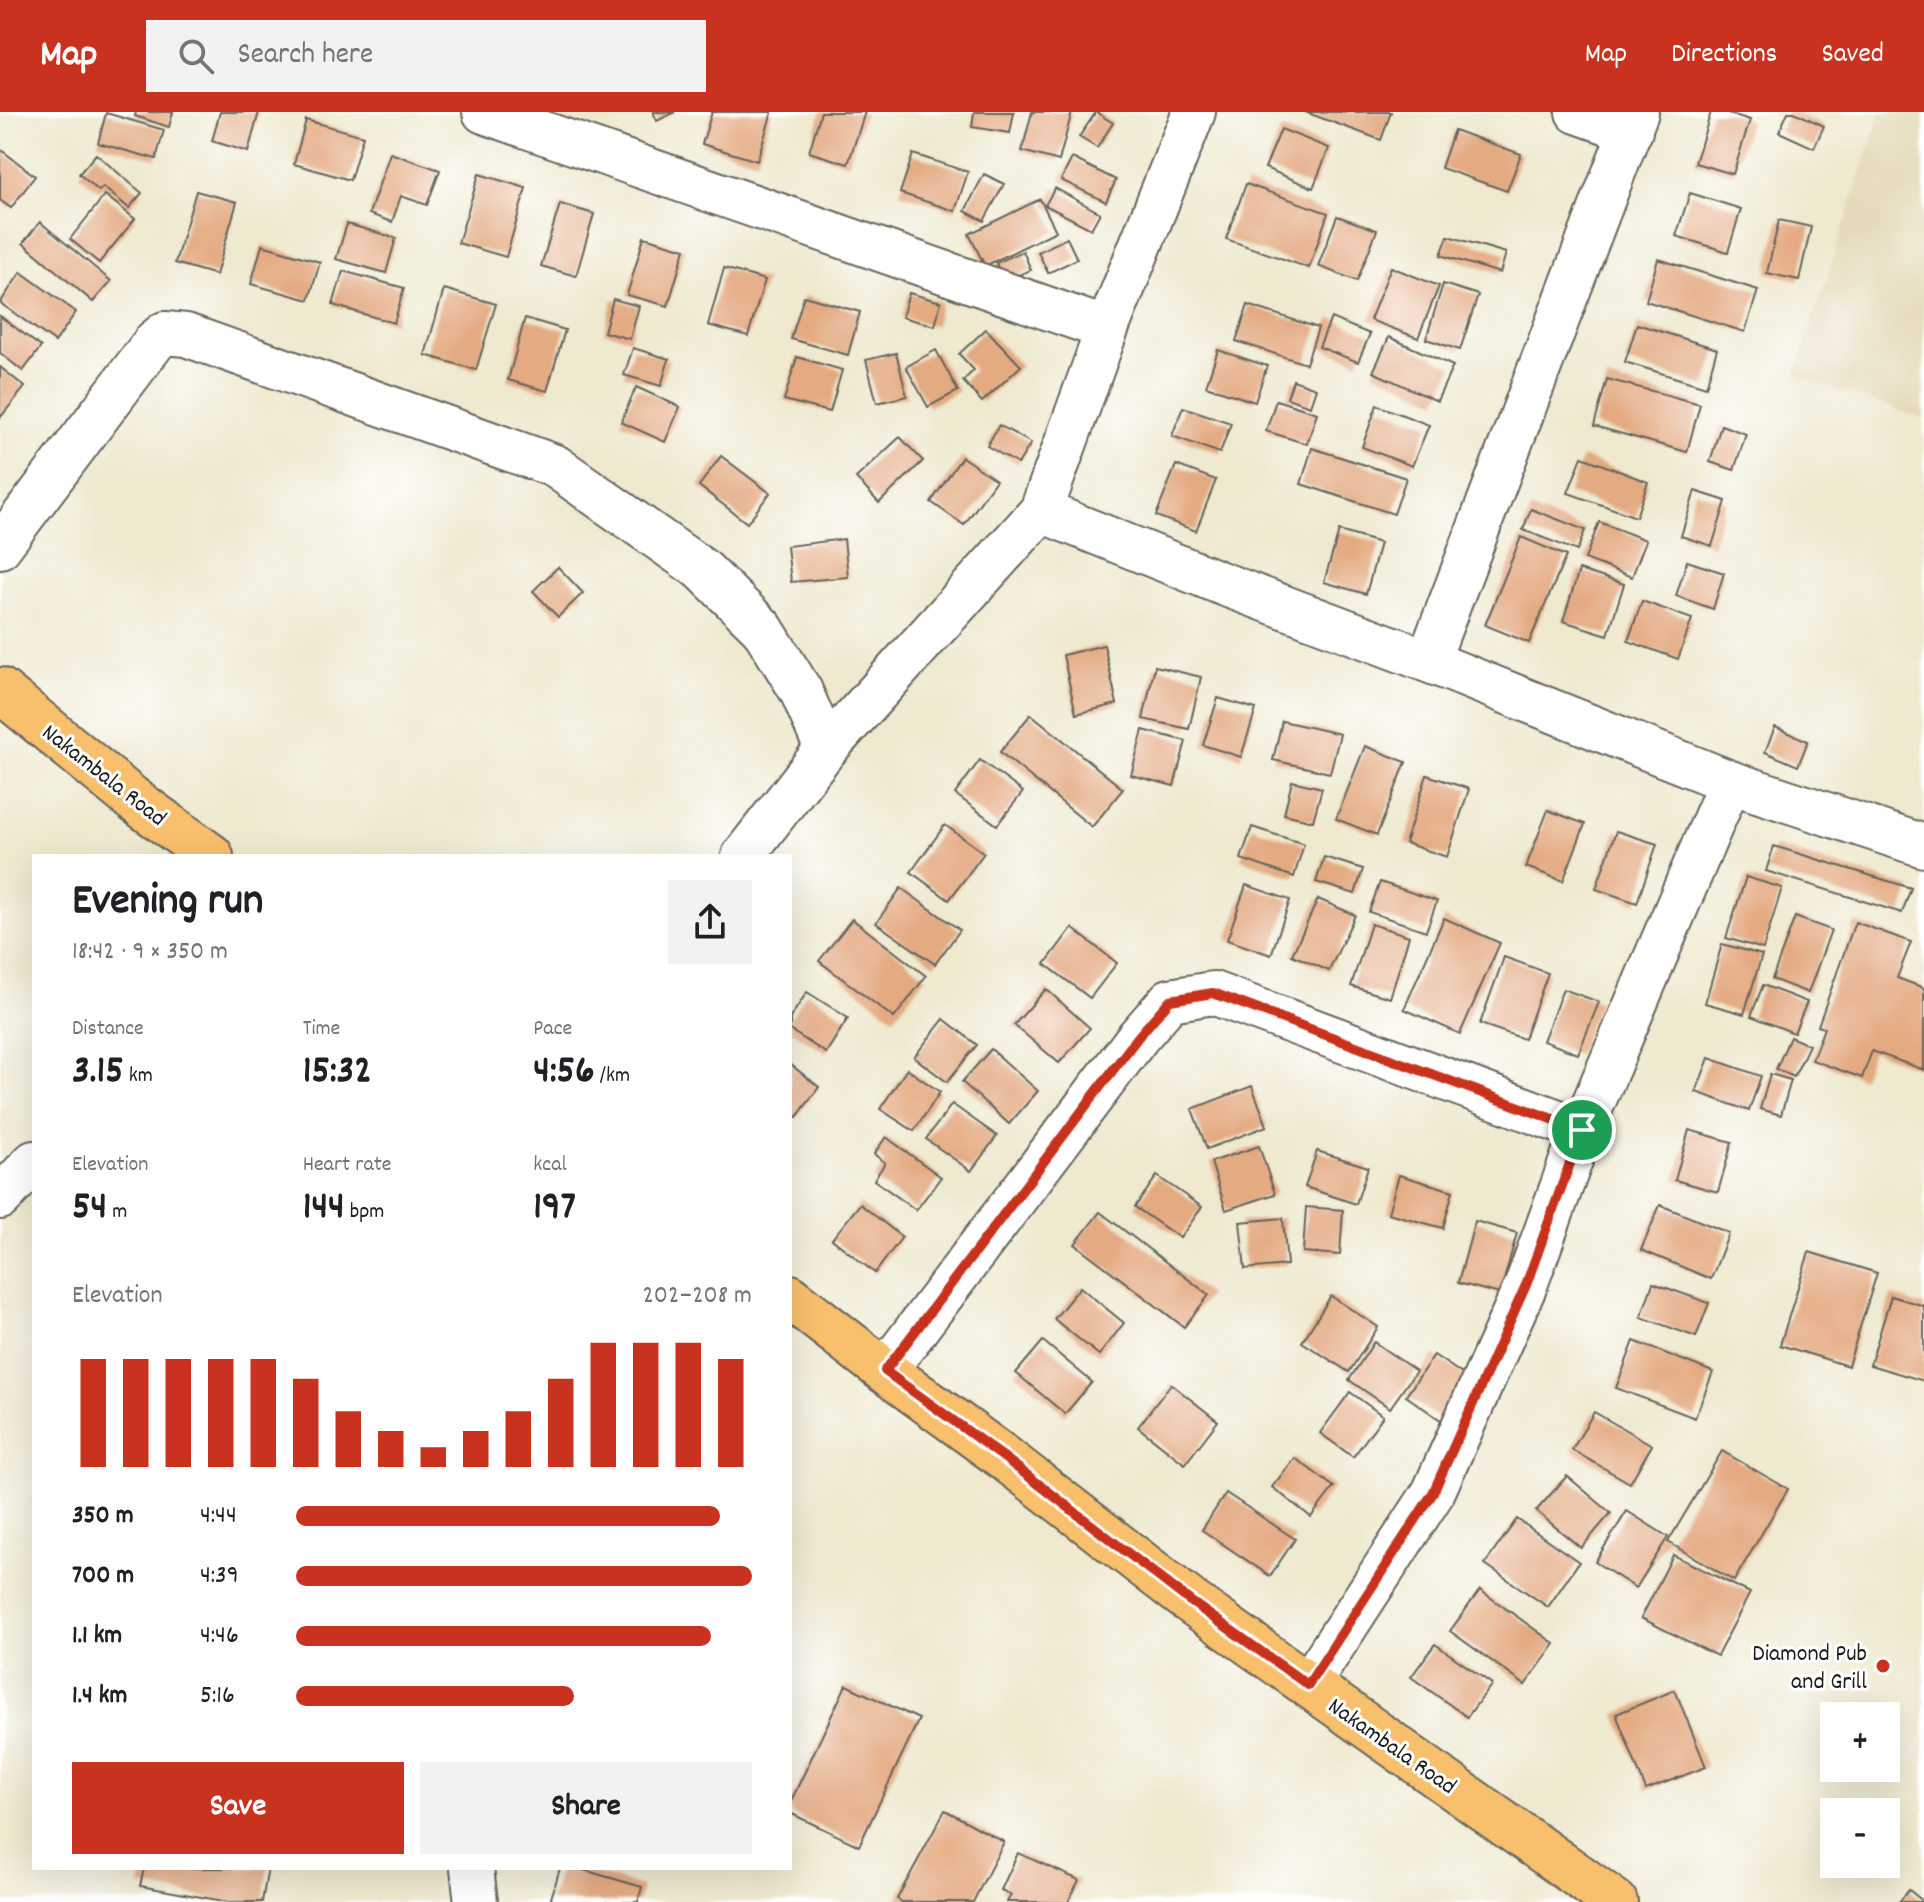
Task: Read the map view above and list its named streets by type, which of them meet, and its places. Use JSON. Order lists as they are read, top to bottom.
{
  "streets": {
    "main road": ["Nakambala Road"]
  },
  "places": ["Diamond Pub and Grill"],
  "page": {
    "header": "Map",
    "search": "Search here",
    "nav": ["Map", "Directions", "Saved"],
    "heading": ["Evening run", "18:42 · 9 × 350 m"],
    "stats": [
      ["Distance", "3.15 km"],
      ["Time", "15:32"],
      ["Pace", "4:56 /km"],
      ["Elevation", "54 m"],
      ["Heart rate", "144 bpm"],
      ["kcal", "197"]
    ],
    "chart": ["Elevation", "202–208 m"],
    "list": [
      {
        "name": "350 m",
        "note": "4:44"
      },
      {
        "name": "700 m",
        "note": "4:39"
      },
      {
        "name": "1.1 km",
        "note": "4:46"
      },
      {
        "name": "1.4 km",
        "note": "5:16"
      }
    ],
    "map_buttons": ["+", "−"],
    "buttons": ["Save", "Share"]
  }
}
